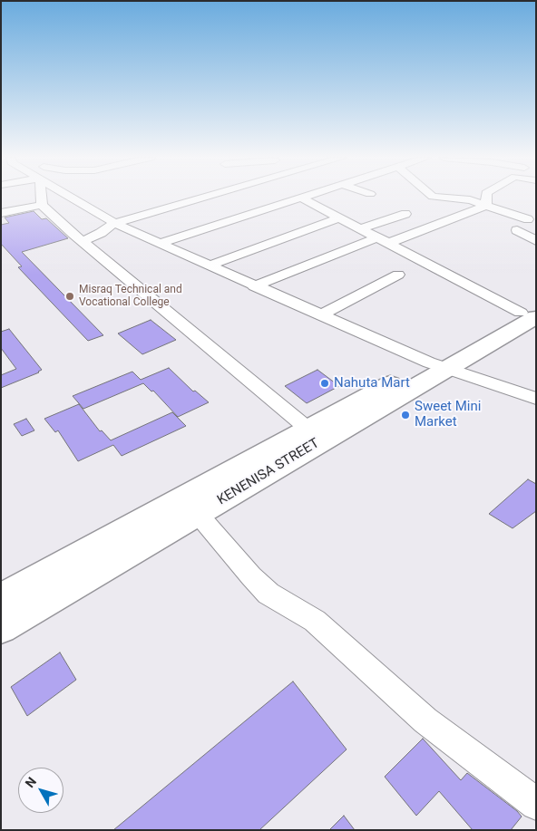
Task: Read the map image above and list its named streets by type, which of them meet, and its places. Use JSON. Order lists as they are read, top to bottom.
{
  "streets": {
    "main road": ["KENENISA STREET"]
  },
  "places": ["Misraq Technical and Vocational College", "Nahuta Mart", "Sweet Mini Market"],
  "north": "top left"
}
